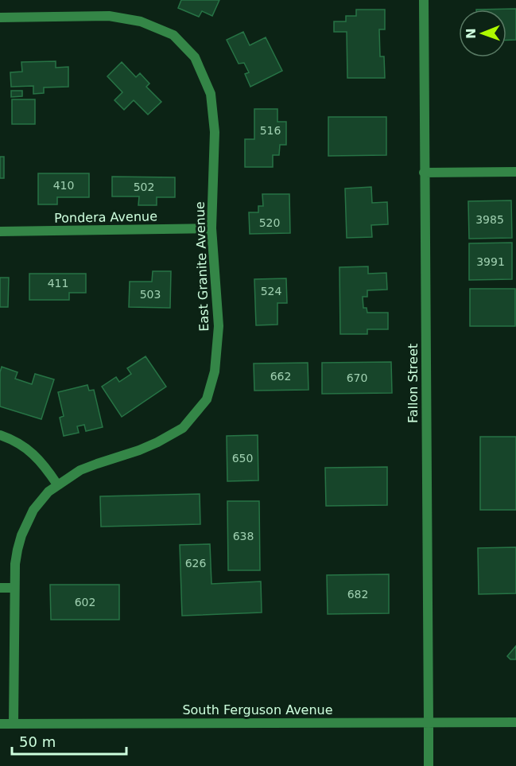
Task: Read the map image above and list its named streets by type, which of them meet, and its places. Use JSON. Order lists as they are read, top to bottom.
{
  "streets": {
    "street": [
      "Pondera Avenue",
      "East Granite Avenue",
      "Fallon Street",
      "South Ferguson Avenue"
    ]
  },
  "crossings": [
    ["Pondera Avenue", "East Granite Avenue"],
    ["East Granite Avenue", "South Ferguson Avenue"],
    ["Fallon Street", "South Ferguson Avenue"]
  ],
  "house_numbers": [
    "516",
    "410",
    "502",
    "3985",
    "520",
    "3991",
    "411",
    "524",
    "503",
    "662",
    "670",
    "650",
    "638",
    "626",
    "682",
    "602"
  ],
  "scale_bar": "50 m",
  "north": "left"
}
